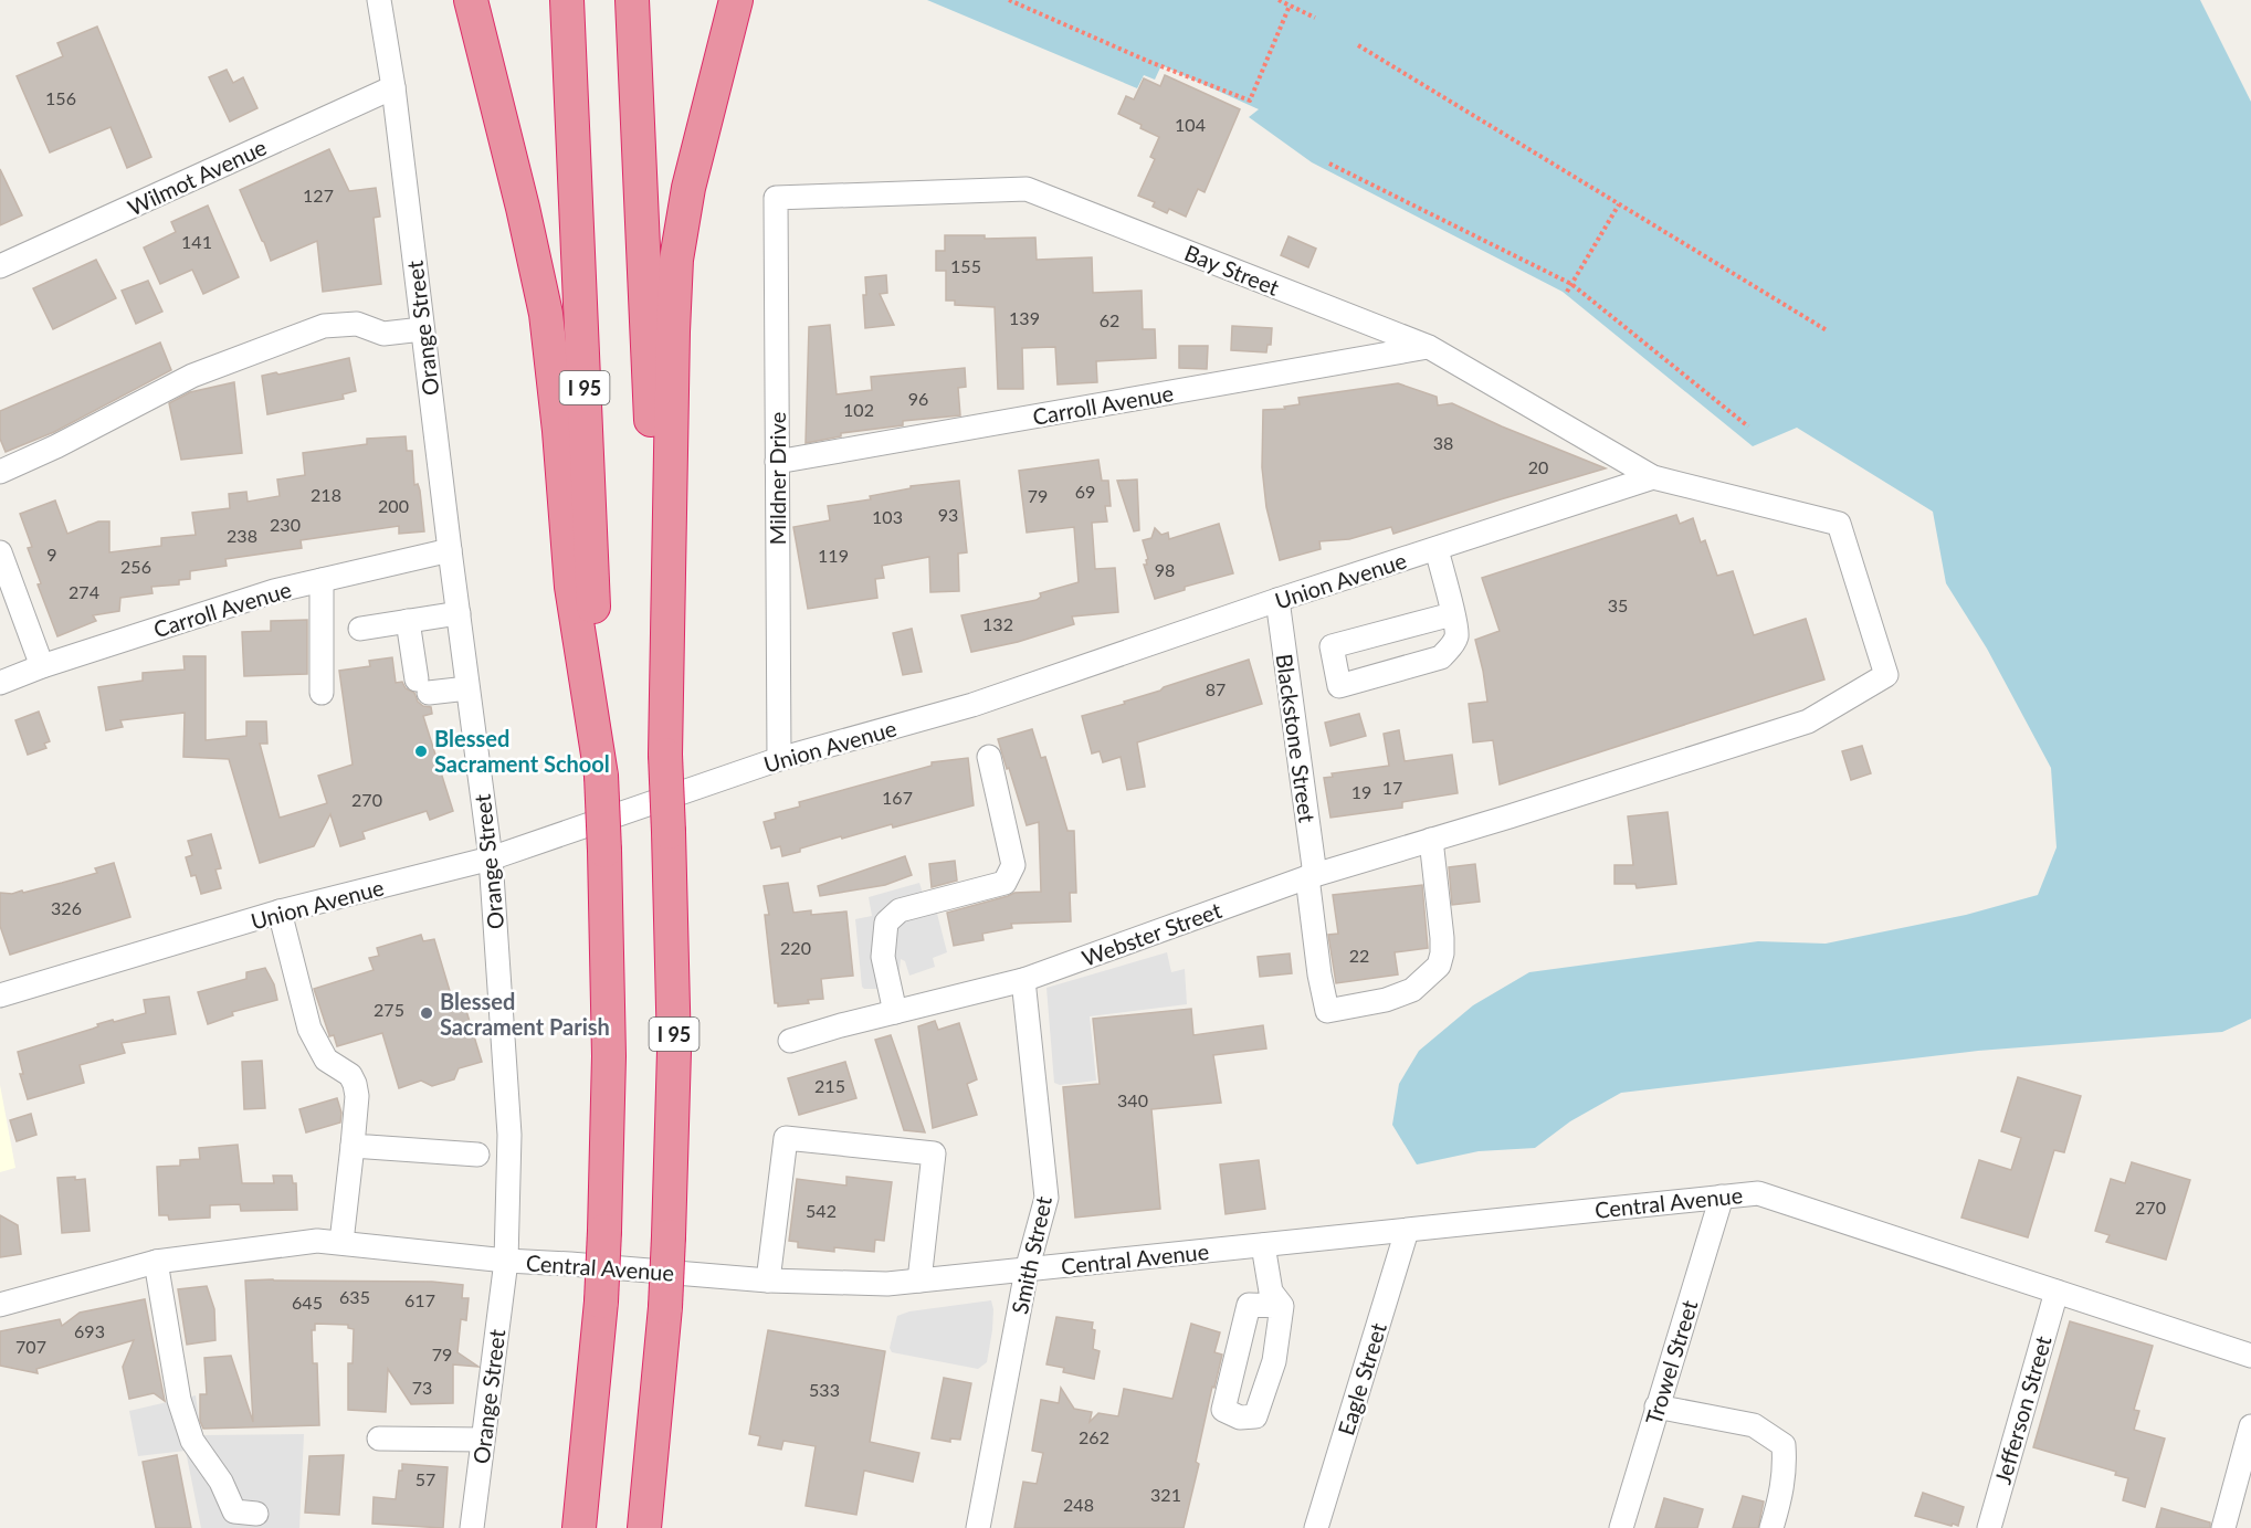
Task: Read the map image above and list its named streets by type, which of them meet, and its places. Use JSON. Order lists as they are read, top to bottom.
{
  "streets": {
    "highway": ["I 95"],
    "street": [
      "Wilmot Avenue",
      "Bay Street",
      "Orange Street",
      "Carroll Avenue",
      "Mildner Drive",
      "Union Avenue",
      "Blackstone Street",
      "Webster Street",
      "Central Avenue",
      "Smith Street",
      "Trowel Street",
      "Eagle Street",
      "Jefferson Street"
    ]
  },
  "crossings": [
    ["Wilmot Avenue", "Orange Street"],
    ["Bay Street", "Carroll Avenue"],
    ["Bay Street", "Mildner Drive"],
    ["Bay Street", "Union Avenue"],
    ["Bay Street", "Webster Street"],
    ["Orange Street", "Carroll Avenue"],
    ["Orange Street", "Union Avenue"],
    ["Orange Street", "Central Avenue"],
    ["Carroll Avenue", "Mildner Drive"],
    ["Mildner Drive", "Union Avenue"],
    ["Union Avenue", "Blackstone Street"],
    ["Blackstone Street", "Webster Street"],
    ["Webster Street", "Smith Street"],
    ["Central Avenue", "Smith Street"],
    ["Central Avenue", "Trowel Street"],
    ["Central Avenue", "Eagle Street"],
    ["Central Avenue", "Jefferson Street"]
  ],
  "places": ["Blessed Sacrament School", "Blessed Sacrament Parish"],
  "house_numbers": [
    "156",
    "104",
    "127",
    "141",
    "155",
    "139",
    "62",
    "96",
    "102",
    "38",
    "20",
    "69",
    "218",
    "79",
    "200",
    "93",
    "103",
    "230",
    "238",
    "9",
    "119",
    "256",
    "98",
    "274",
    "35",
    "132",
    "87",
    "17",
    "19",
    "167",
    "270",
    "326",
    "220",
    "22",
    "275",
    "215",
    "340",
    "270",
    "542",
    "635",
    "617",
    "645",
    "693",
    "707",
    "79",
    "73",
    "533",
    "262",
    "57",
    "321",
    "248"
  ]
}
